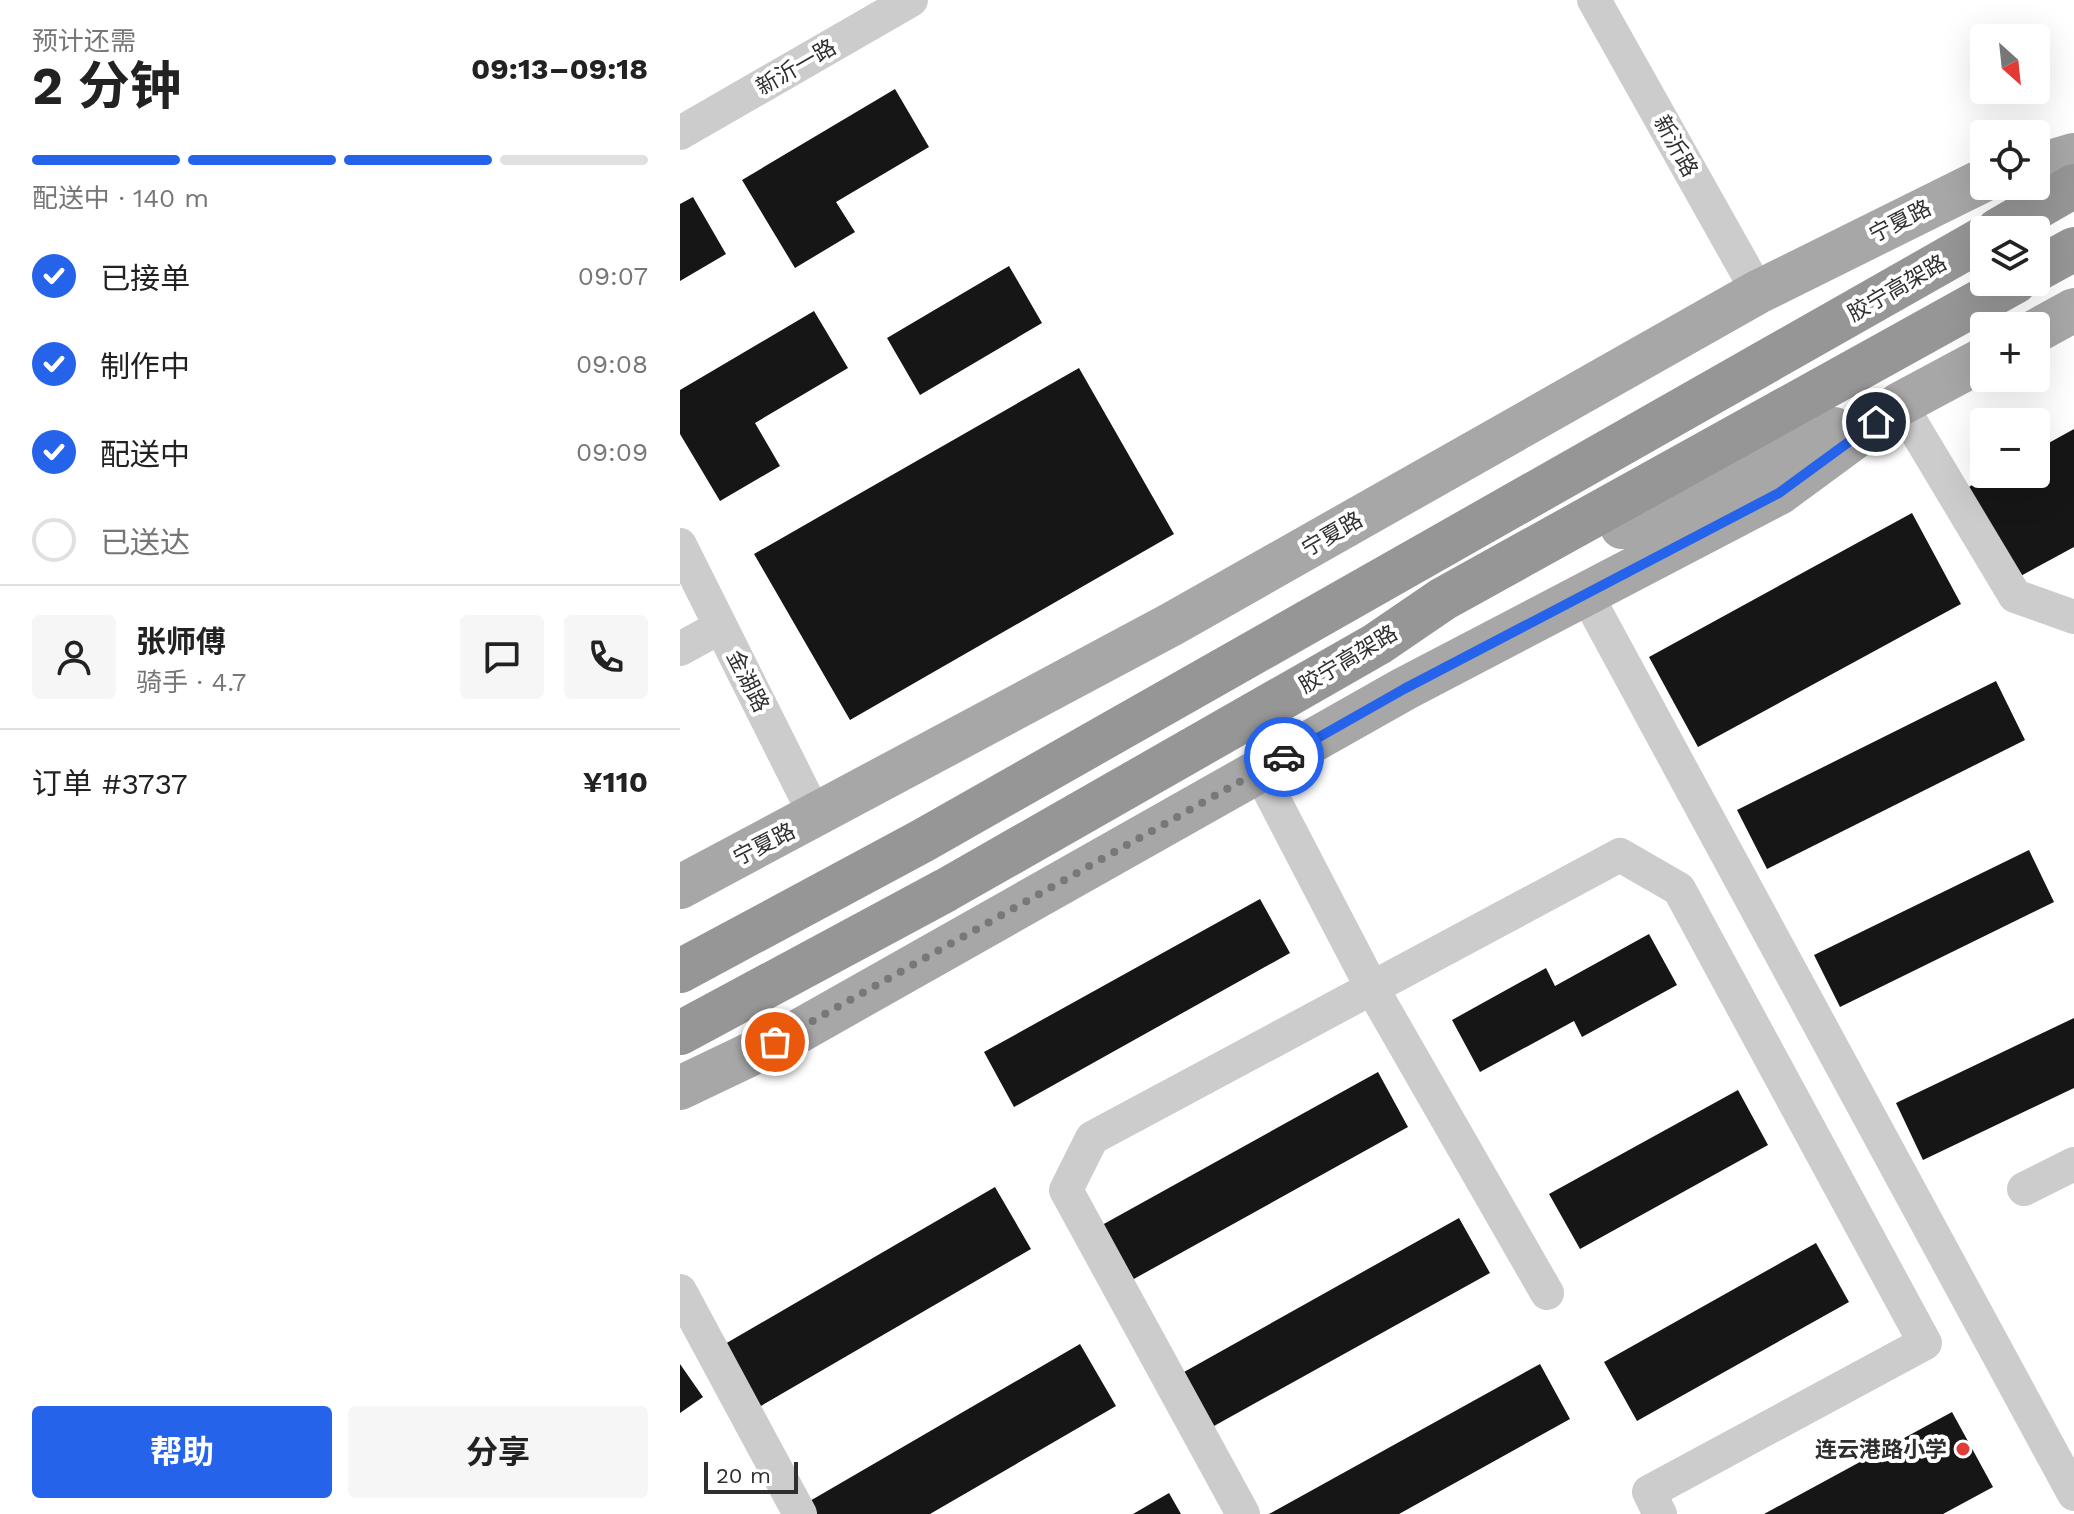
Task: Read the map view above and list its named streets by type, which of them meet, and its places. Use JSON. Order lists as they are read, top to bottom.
{
  "streets": {
    "highway": ["胶宁高架路"],
    "main road": ["宁夏路"],
    "street": ["新沂一路", "新沂路", "金湖路"]
  },
  "crossings": [
    ["新沂路", "宁夏路"],
    ["宁夏路", "金湖路"]
  ],
  "places": ["连云港路小学"],
  "scale_bar": "20 m",
  "north": "bottom right",
  "page": {
    "heading": ["2 分钟", "预计还需", "09:13–09:18"],
    "panel": [
      "张师傅",
      "骑手 · 4.7",
      "订单 #3737",
      "¥110"
    ],
    "map_buttons": ["+", "−"],
    "bar": "配送中 · 140 m",
    "list": [
      ["已接单", "09:07"],
      ["制作中", "09:08"],
      ["配送中", "09:09"],
      "已送达"
    ],
    "buttons": ["帮助", "分享"],
    "scale": "20 m"
  }
}
